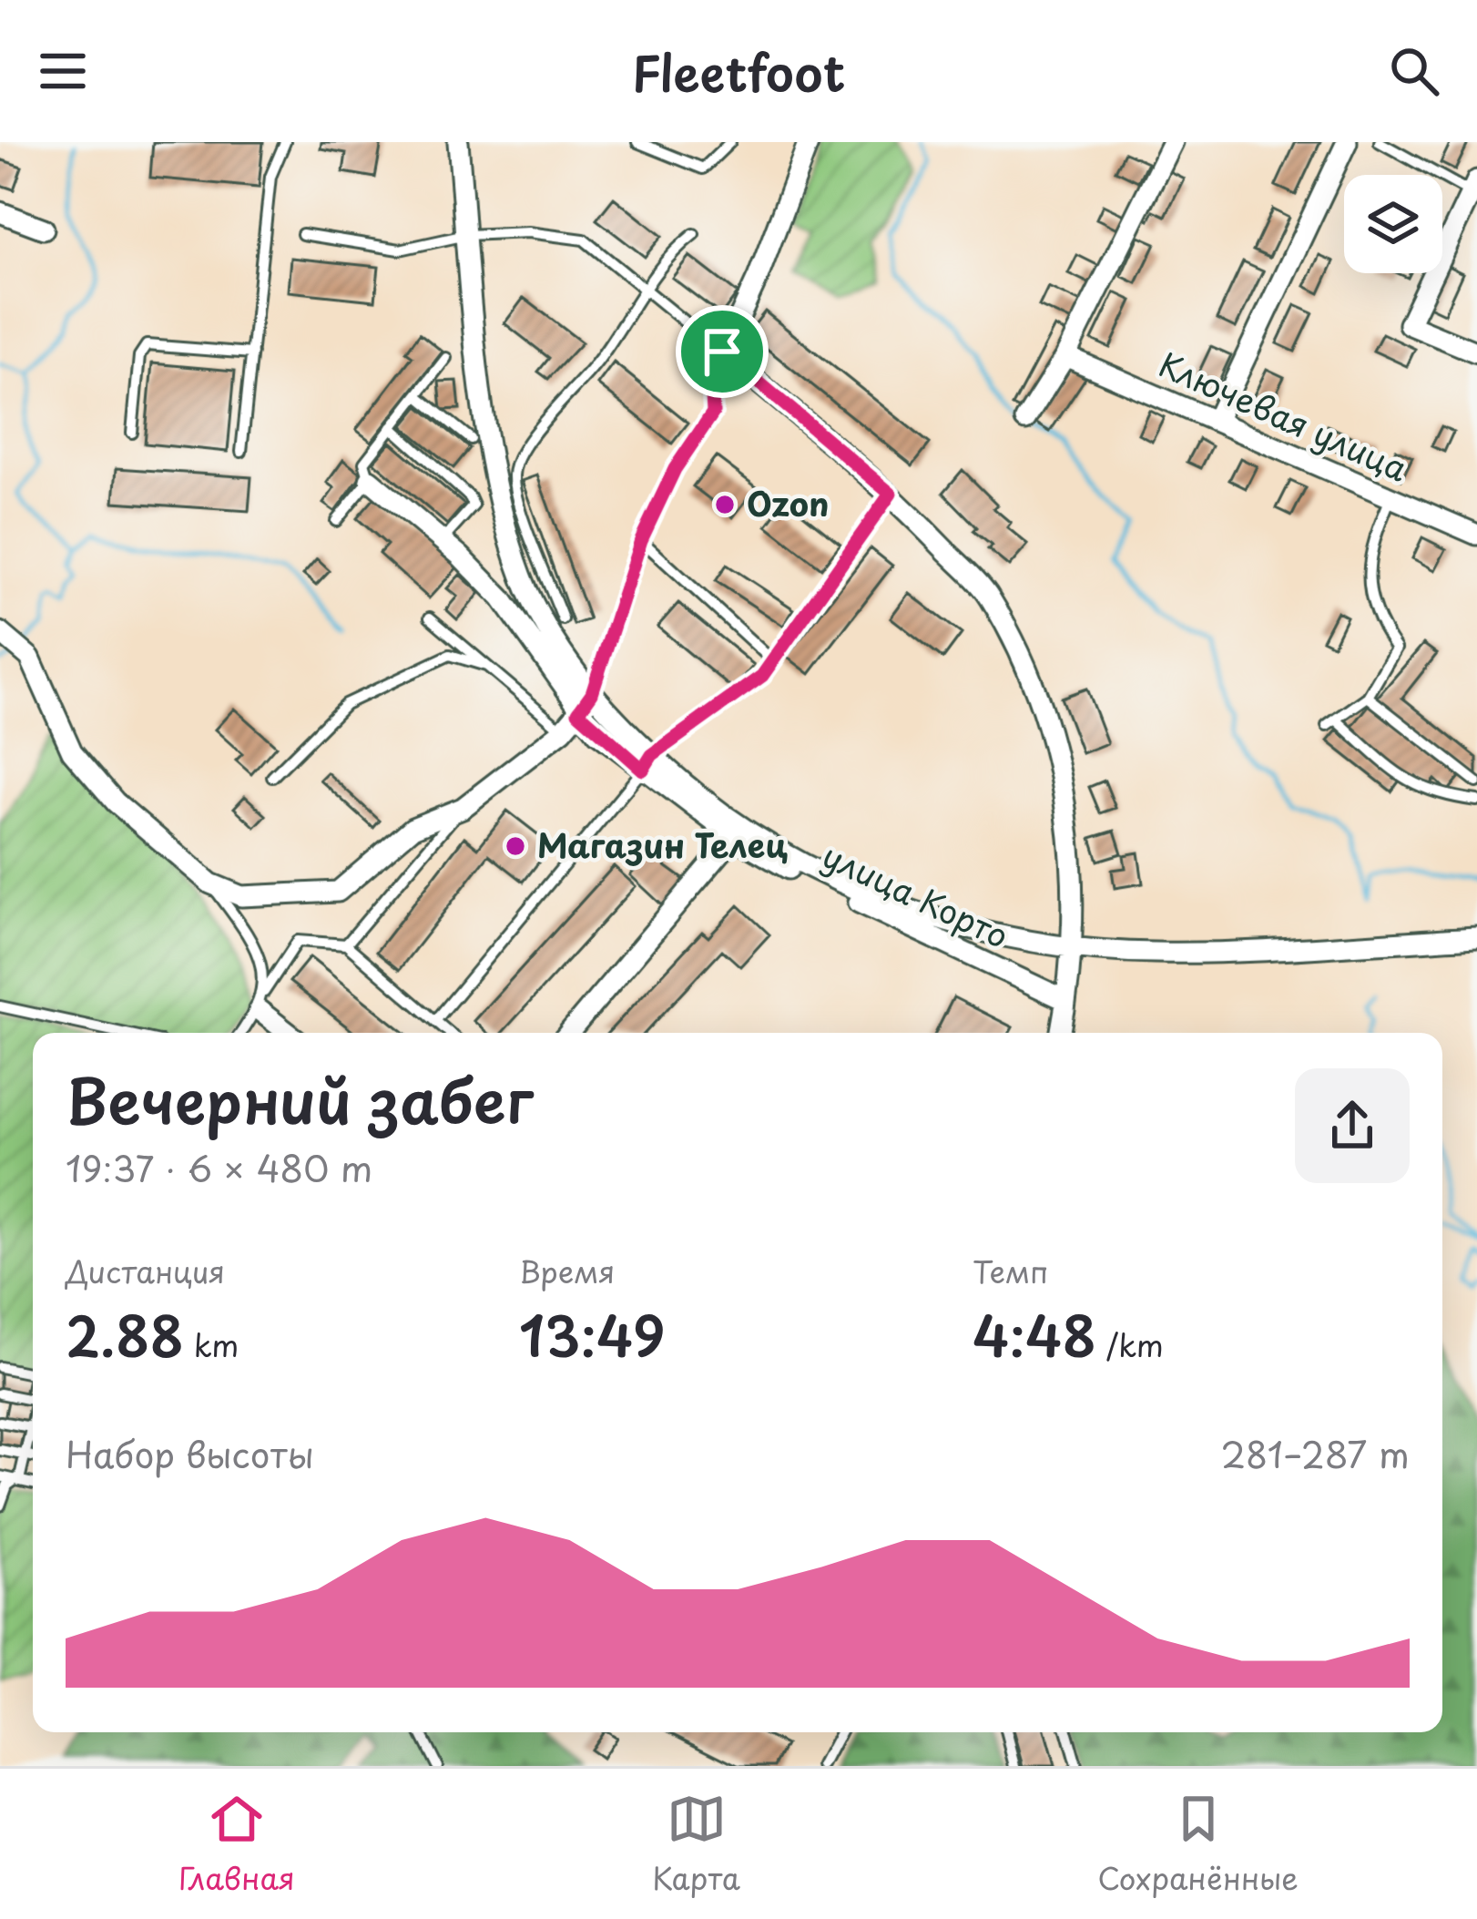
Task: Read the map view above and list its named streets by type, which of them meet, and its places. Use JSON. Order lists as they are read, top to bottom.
{
  "streets": {
    "street": ["Ключевая улица", "улица Корто"]
  },
  "places": ["Ozon", "Магазин Телец"],
  "page": {
    "header": "Fleetfoot",
    "heading": ["Вечерний забег", "19:37 · 6 × 480 m"],
    "stats": [
      ["Дистанция", "2.88 km"],
      ["Время", "13:49"],
      ["Темп", "4:48 /km"]
    ],
    "chart": ["Набор высоты", "281–287 m"],
    "tabs": ["Главная", "Карта", "Сохранённые"]
  }
}
